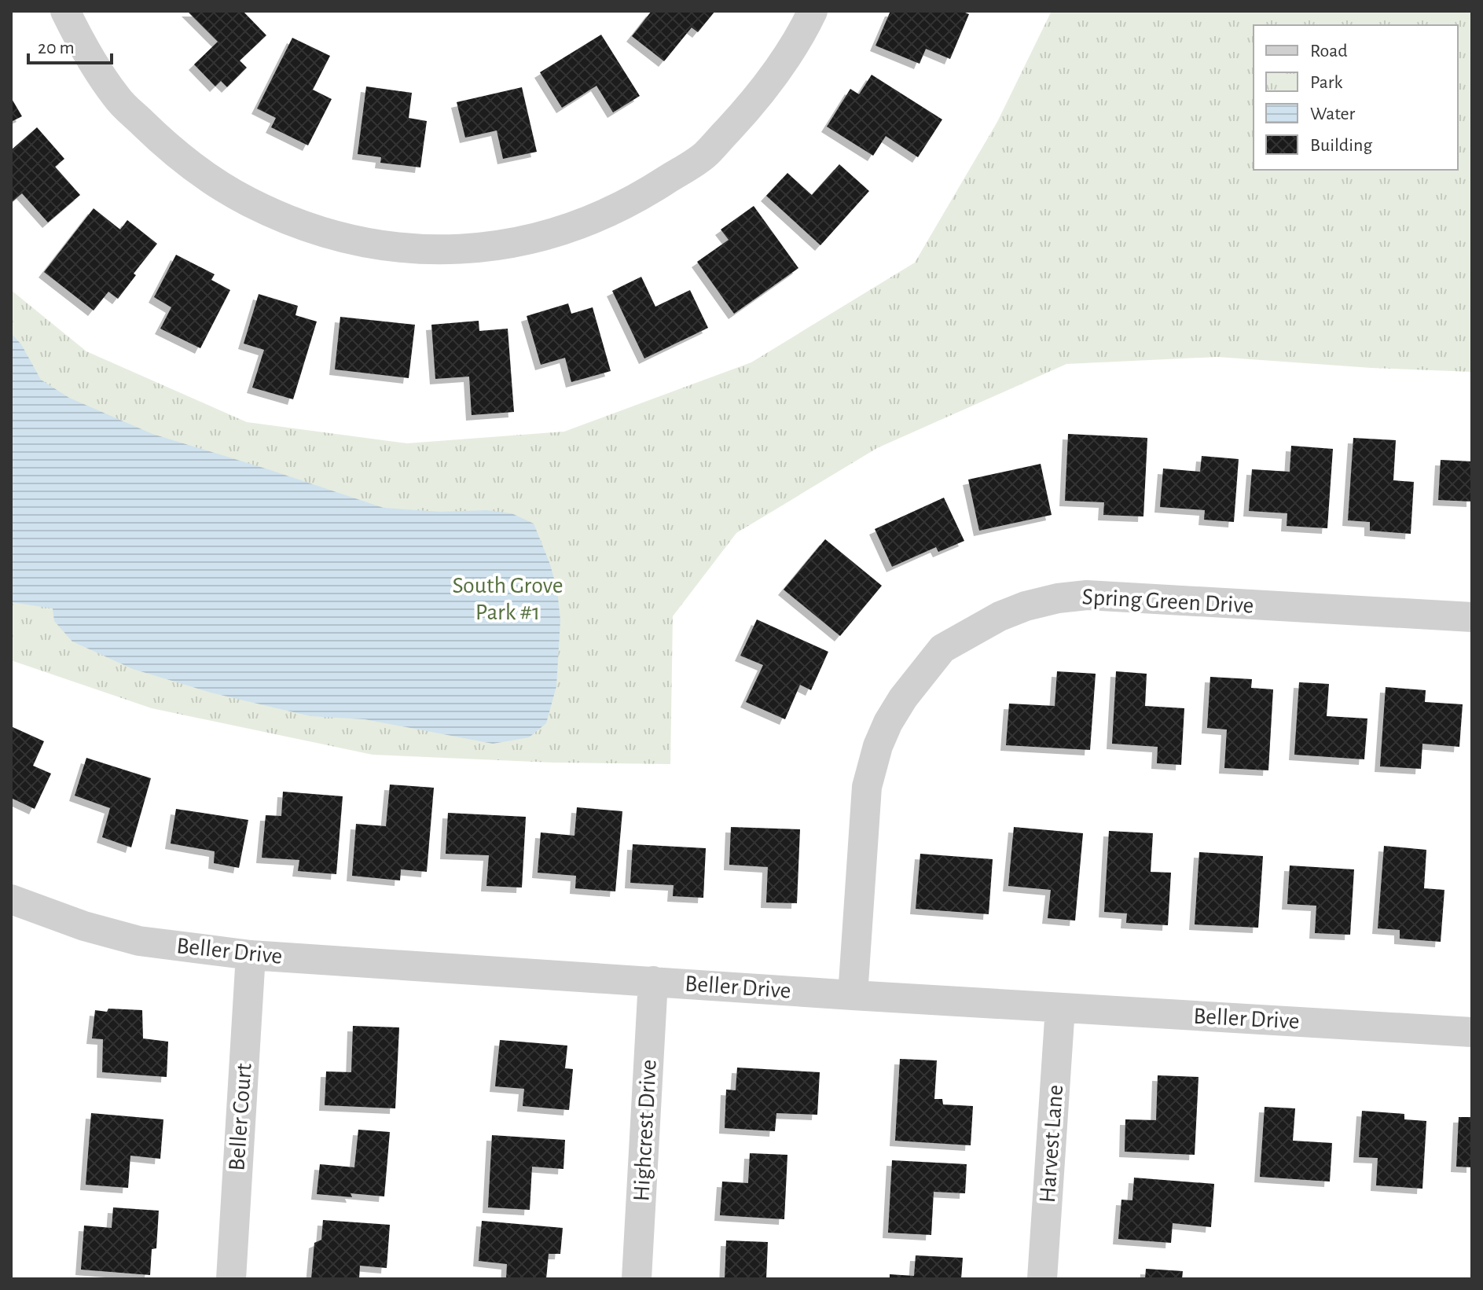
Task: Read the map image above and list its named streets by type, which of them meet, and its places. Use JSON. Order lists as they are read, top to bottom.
{
  "streets": {
    "street": [
      "Spring Green Drive",
      "Beller Drive",
      "Beller Court",
      "Highcrest Drive",
      "Harvest Lane"
    ]
  },
  "crossings": [
    ["Spring Green Drive", "Beller Drive"],
    ["Beller Drive", "Beller Court"],
    ["Beller Drive", "Highcrest Drive"],
    ["Beller Drive", "Harvest Lane"]
  ],
  "parks": ["South Grove Park #1"],
  "legend": [
    "Road",
    "Park",
    "Water",
    "Building"
  ],
  "scale_bar": "20 m"
}
